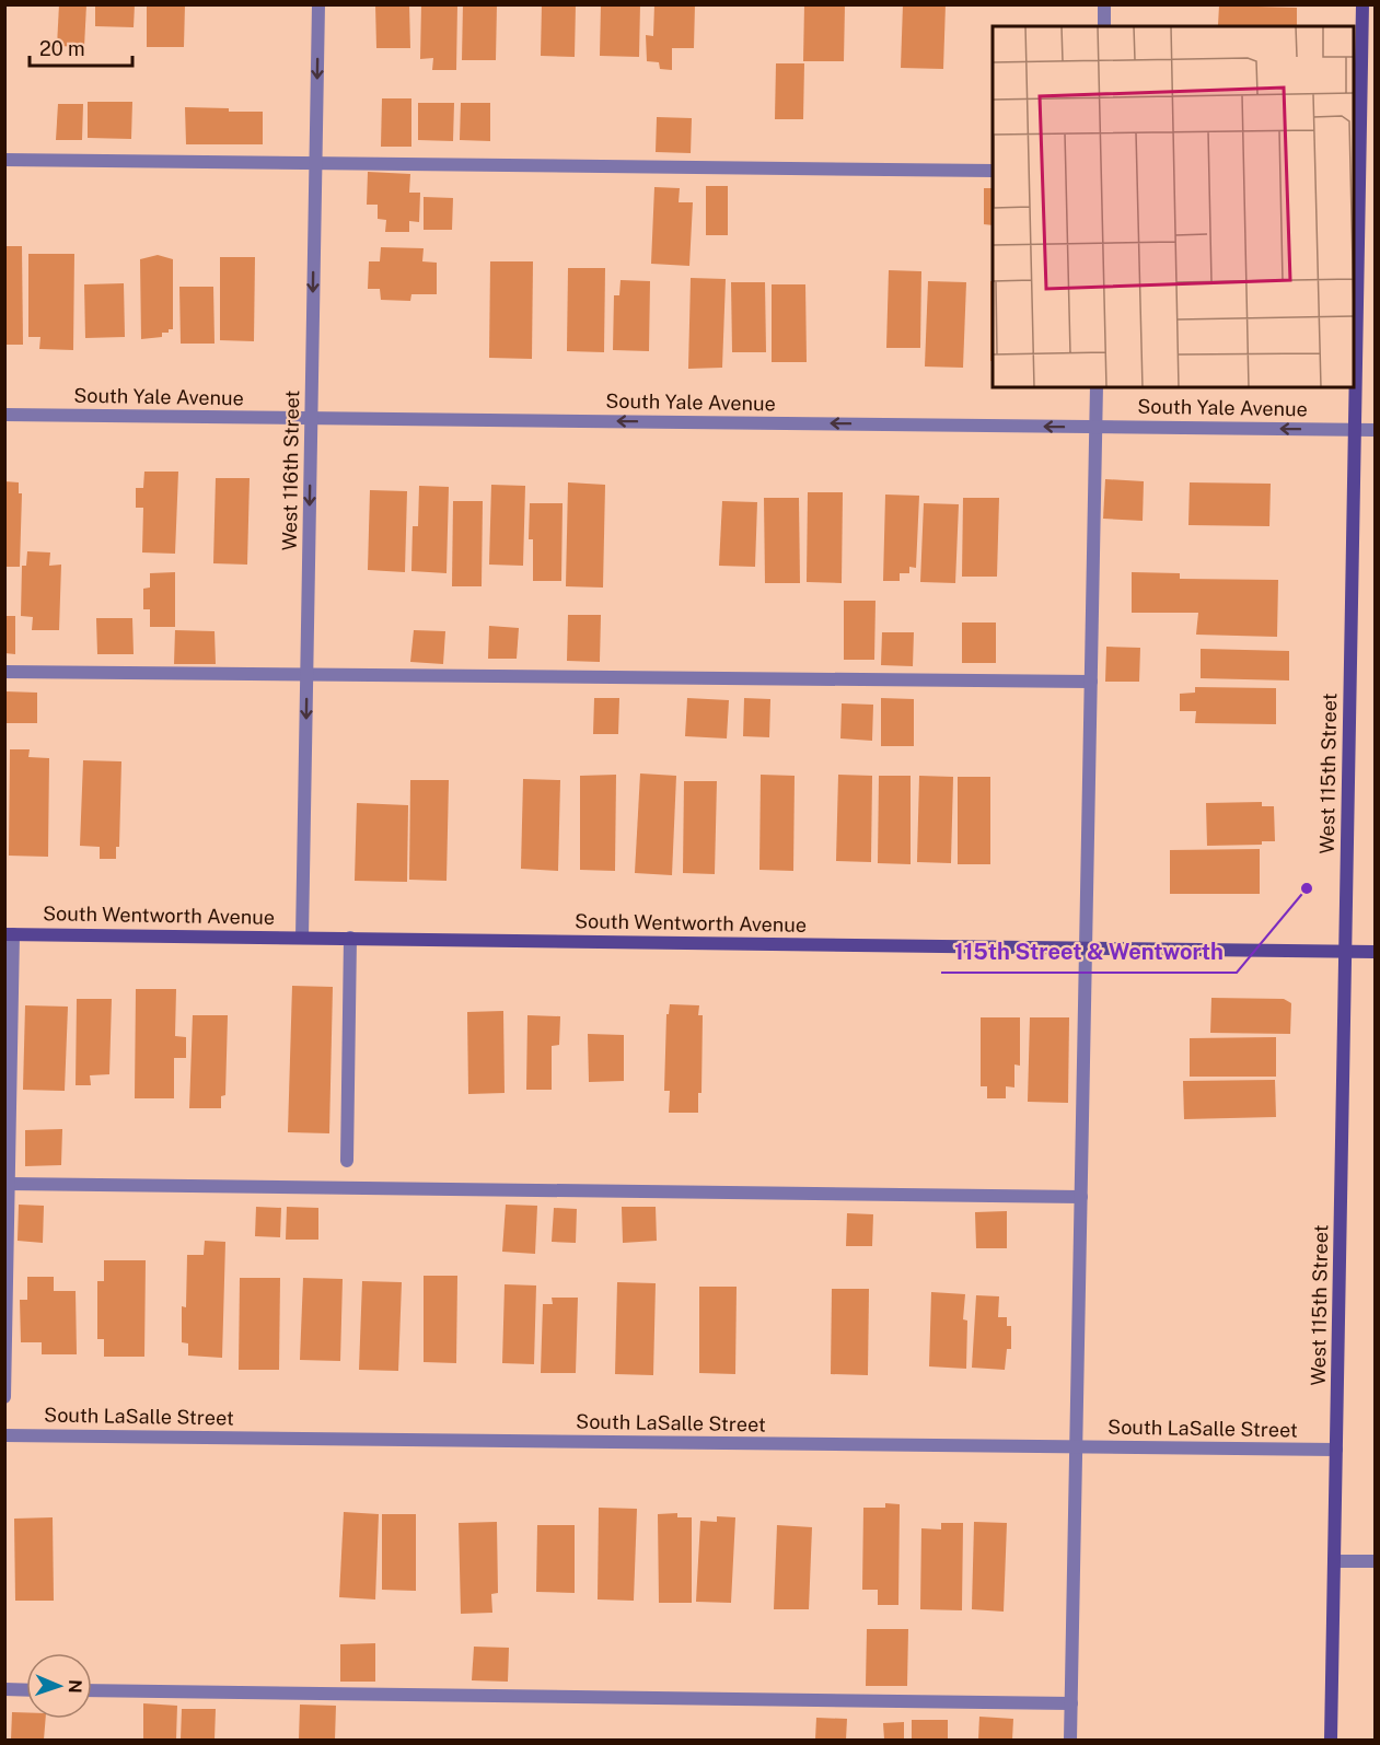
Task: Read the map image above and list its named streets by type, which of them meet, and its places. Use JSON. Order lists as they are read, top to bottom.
{
  "streets": {
    "street": [
      "South Yale Avenue",
      "West 116th Street",
      "West 115th Street",
      "South Wentworth Avenue",
      "South LaSalle Street"
    ]
  },
  "crossings": [
    ["South Yale Avenue", "West 116th Street"],
    ["South Yale Avenue", "West 115th Street"],
    ["West 116th Street", "South Wentworth Avenue"],
    ["West 115th Street", "South Wentworth Avenue"],
    ["West 115th Street", "South LaSalle Street"]
  ],
  "one_way": ["South Yale Avenue", "West 116th Street"],
  "places": ["115th Street & Wentworth"],
  "scale_bar": "20 m",
  "north": "right"
}
